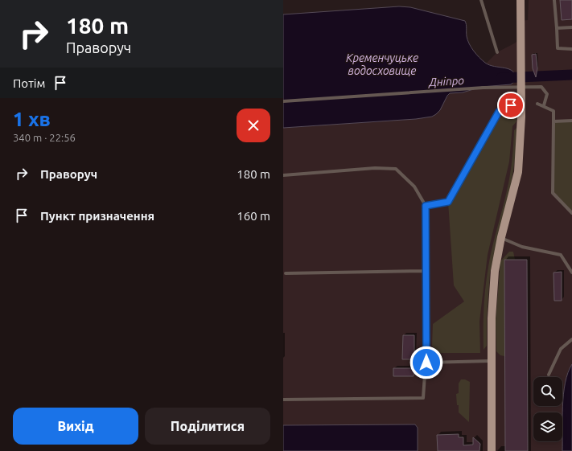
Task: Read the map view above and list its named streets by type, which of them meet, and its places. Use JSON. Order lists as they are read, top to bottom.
{
  "water": ["Кременчуцьке водосховище", "Дніпро"],
  "page": {
    "turn": ["180 m", "Праворуч"],
    "then": "Потім",
    "heading": ["1 хв", "340 m · 22:56"],
    "list": [
      {
        "name": "Праворуч",
        "value": "180 m"
      },
      {
        "name": "Пункт призначення",
        "value": "160 m"
      }
    ],
    "buttons": ["Вихід", "Поділитися"]
  }
}
